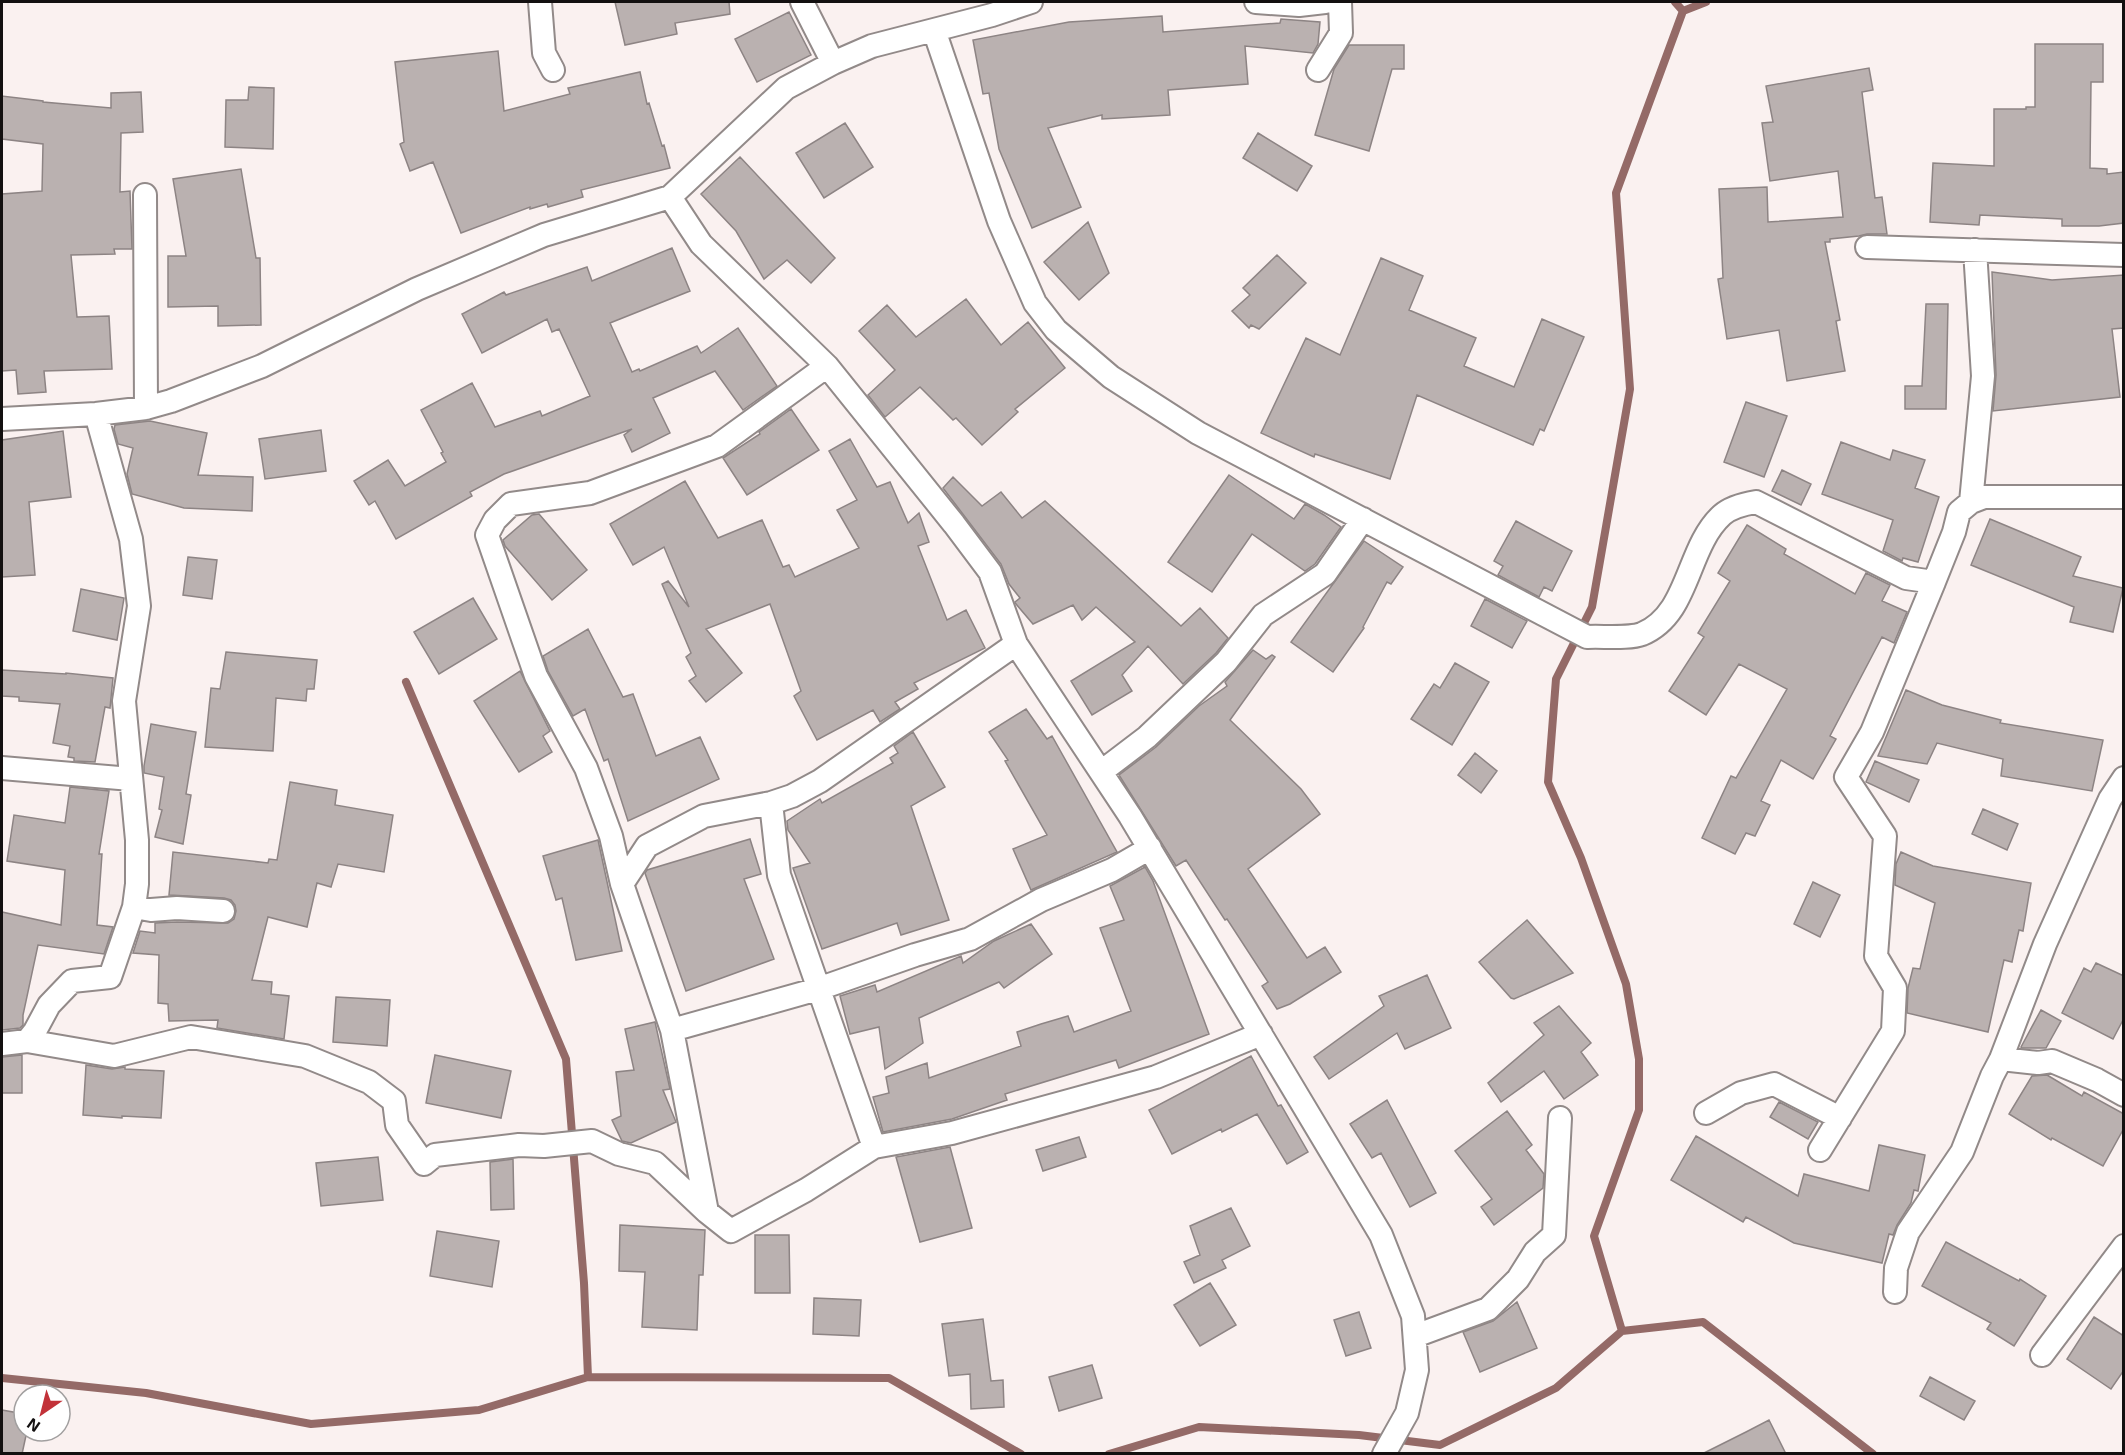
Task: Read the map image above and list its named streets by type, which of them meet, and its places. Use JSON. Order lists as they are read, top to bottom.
{
  "north": "bottom left"
}
